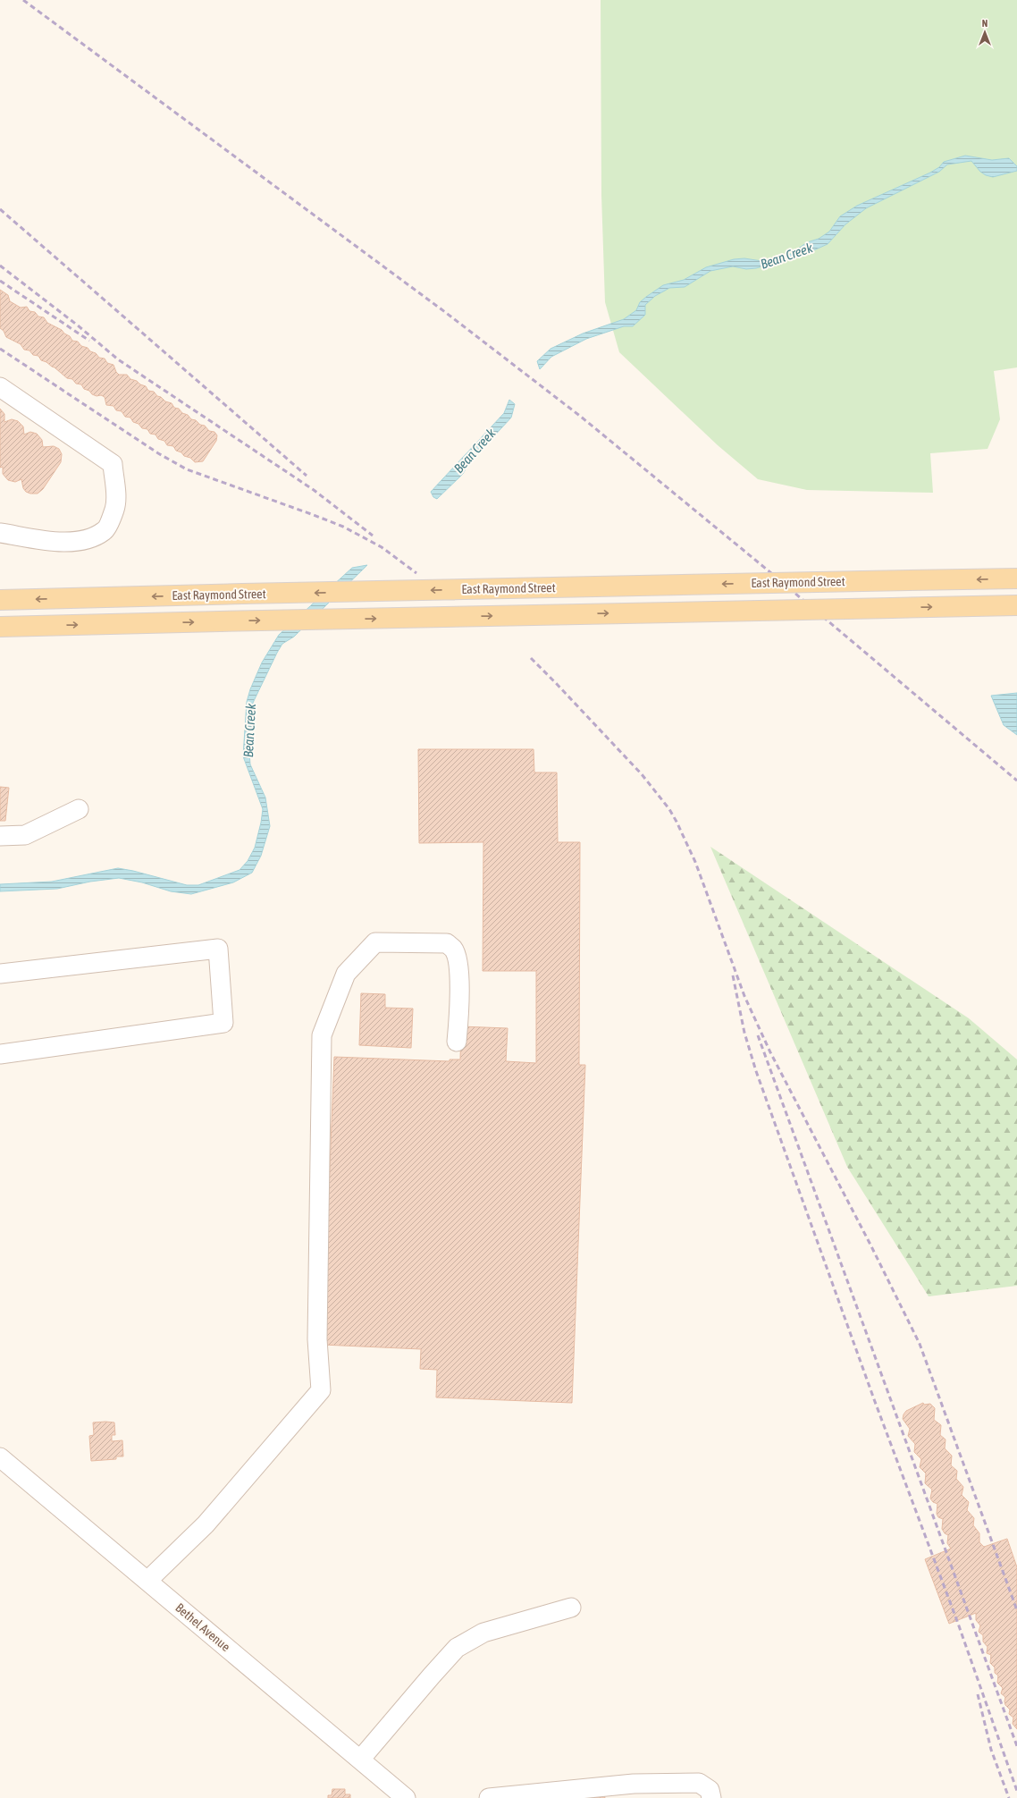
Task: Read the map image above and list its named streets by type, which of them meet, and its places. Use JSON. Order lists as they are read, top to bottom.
{
  "streets": {
    "main road": ["East Raymond Street"],
    "street": ["Bethel Avenue"]
  },
  "water": ["Bean Creek"],
  "north": "top"
}
